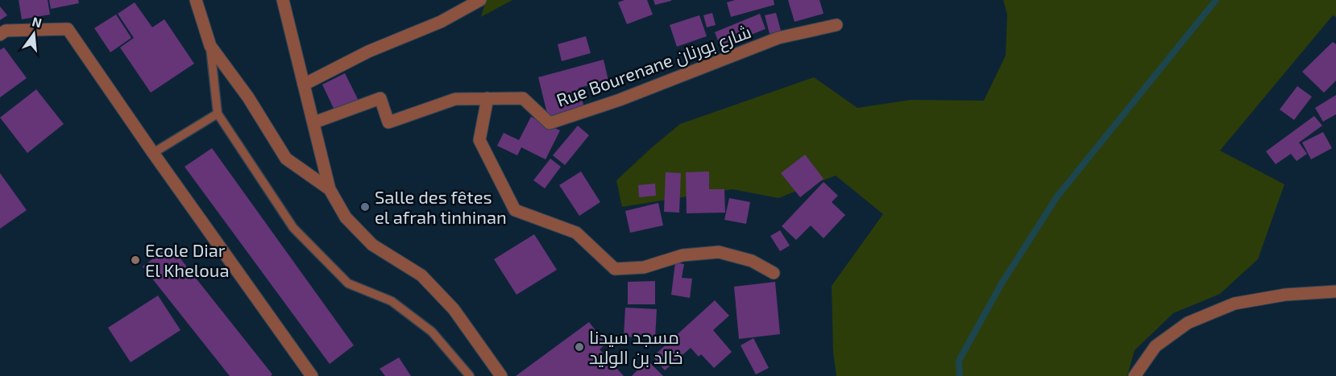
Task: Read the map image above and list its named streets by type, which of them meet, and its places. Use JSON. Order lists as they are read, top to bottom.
{
  "streets": {
    "street": ["Rue Bourenane شارع بورنان"]
  },
  "places": ["Salle des fêtes el afrah tinhinan", "Ecole Diar El Kheloua", "مسجد سيدنا خالد بن الوليد"],
  "north": "top"
}
